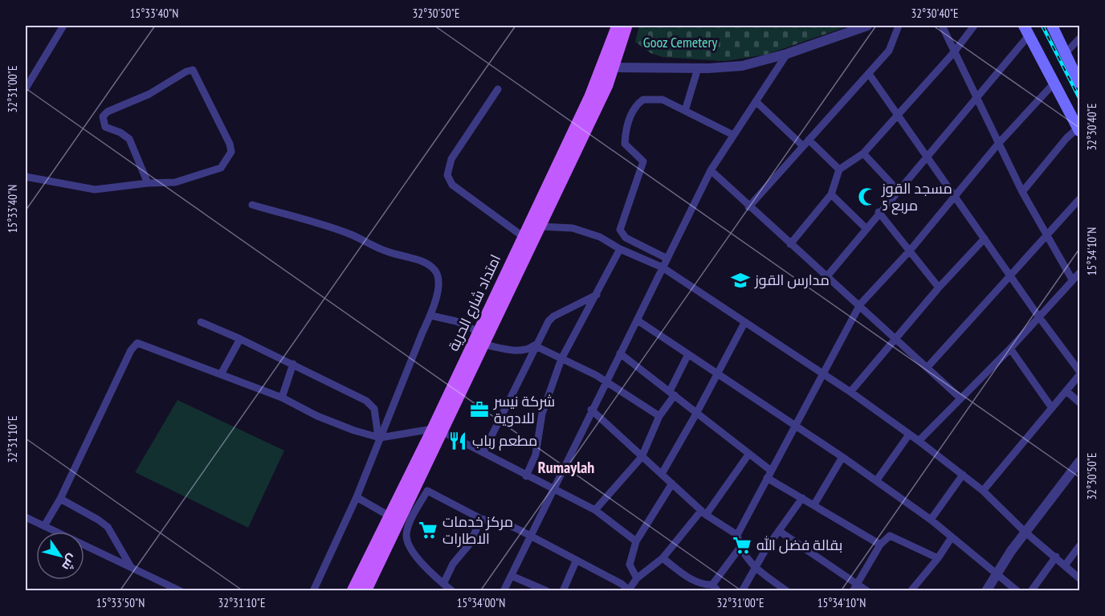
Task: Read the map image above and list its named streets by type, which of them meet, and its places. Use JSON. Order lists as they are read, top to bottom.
{
  "streets": {
    "main road": ["امتداد شارع الحرية"]
  },
  "districts": ["Rumaylah"],
  "parks": ["Gooz Cemetery"],
  "places": {
    "mosque": ["مسجد القوز مربع 5"],
    "school or university": ["مدارس القوز"],
    "office": ["شركة نيسر للادوية"],
    "restaurant": ["مطعم رباب"],
    "supermarket": ["مركز خدمات الاطارات", "بقالة فضل الله"]
  },
  "north": "bottom right",
  "coordinates": [
    "15°33'40\"N",
    "32°30'50\"E",
    "32°30'40\"E",
    "32°31'00\"E",
    "15°34'10\"N",
    "32°31'10\"E",
    "15°33'50\"N",
    "15°34'00\"N"
  ]
}
